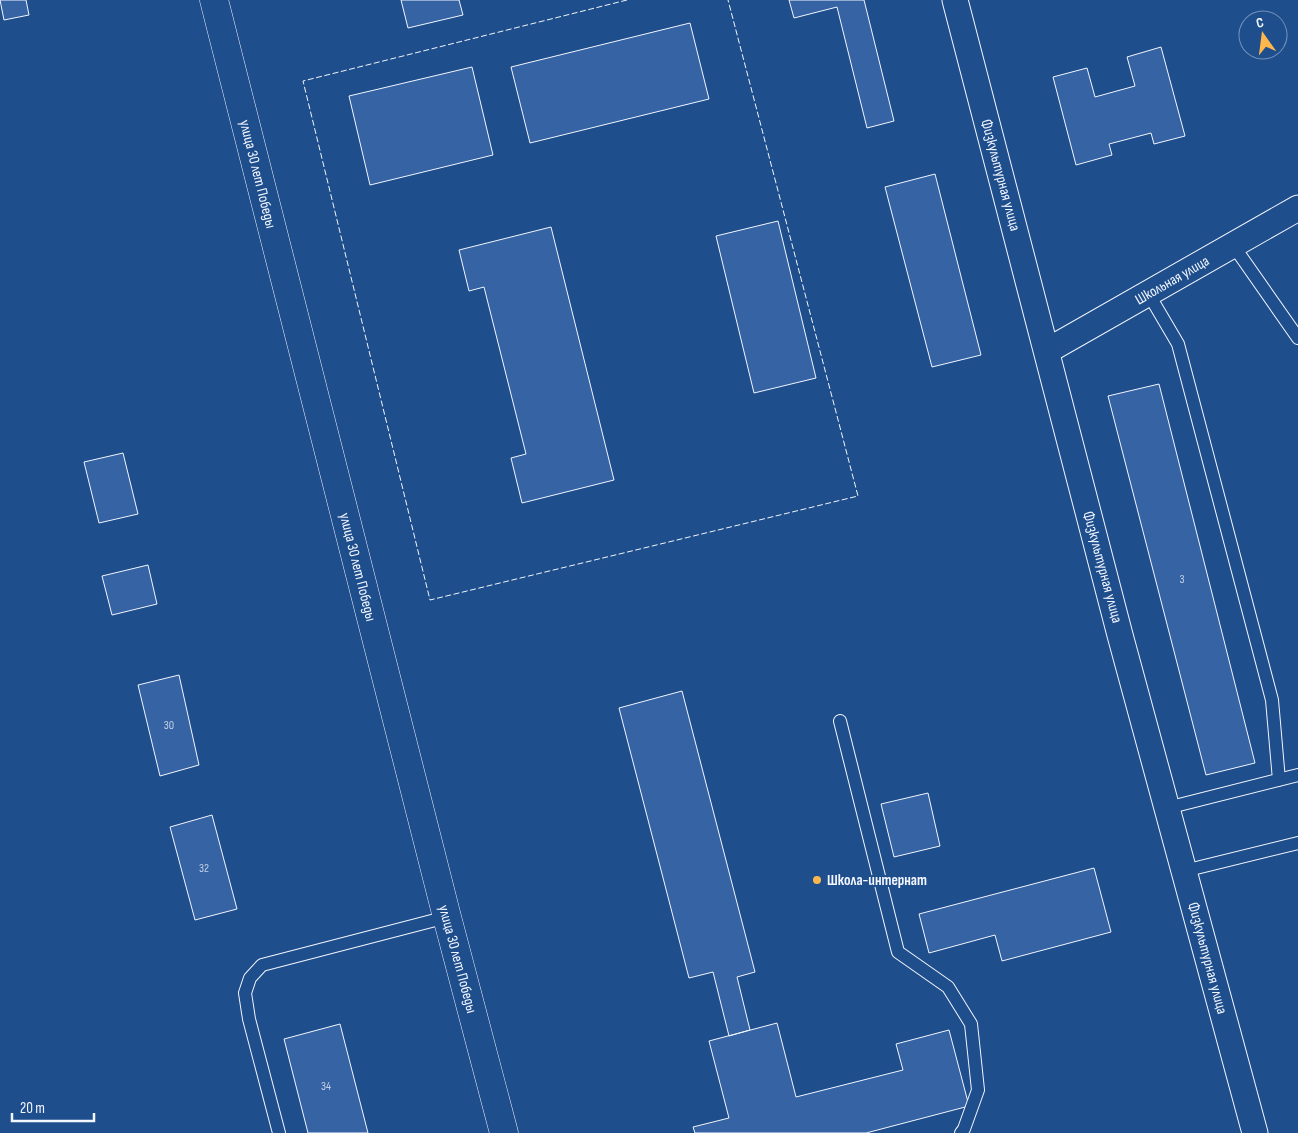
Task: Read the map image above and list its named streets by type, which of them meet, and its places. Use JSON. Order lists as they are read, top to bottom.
{
  "streets": {
    "main road": ["улица 30 лет Победы"],
    "street": ["Физкультурная улица", "Школьная улица"]
  },
  "crossings": [
    ["Физкультурная улица", "Школьная улица"]
  ],
  "places": ["Школа-интернат"],
  "house_numbers": [
    "3",
    "30",
    "32",
    "34"
  ],
  "scale_bar": "20 m",
  "north": "top"
}
